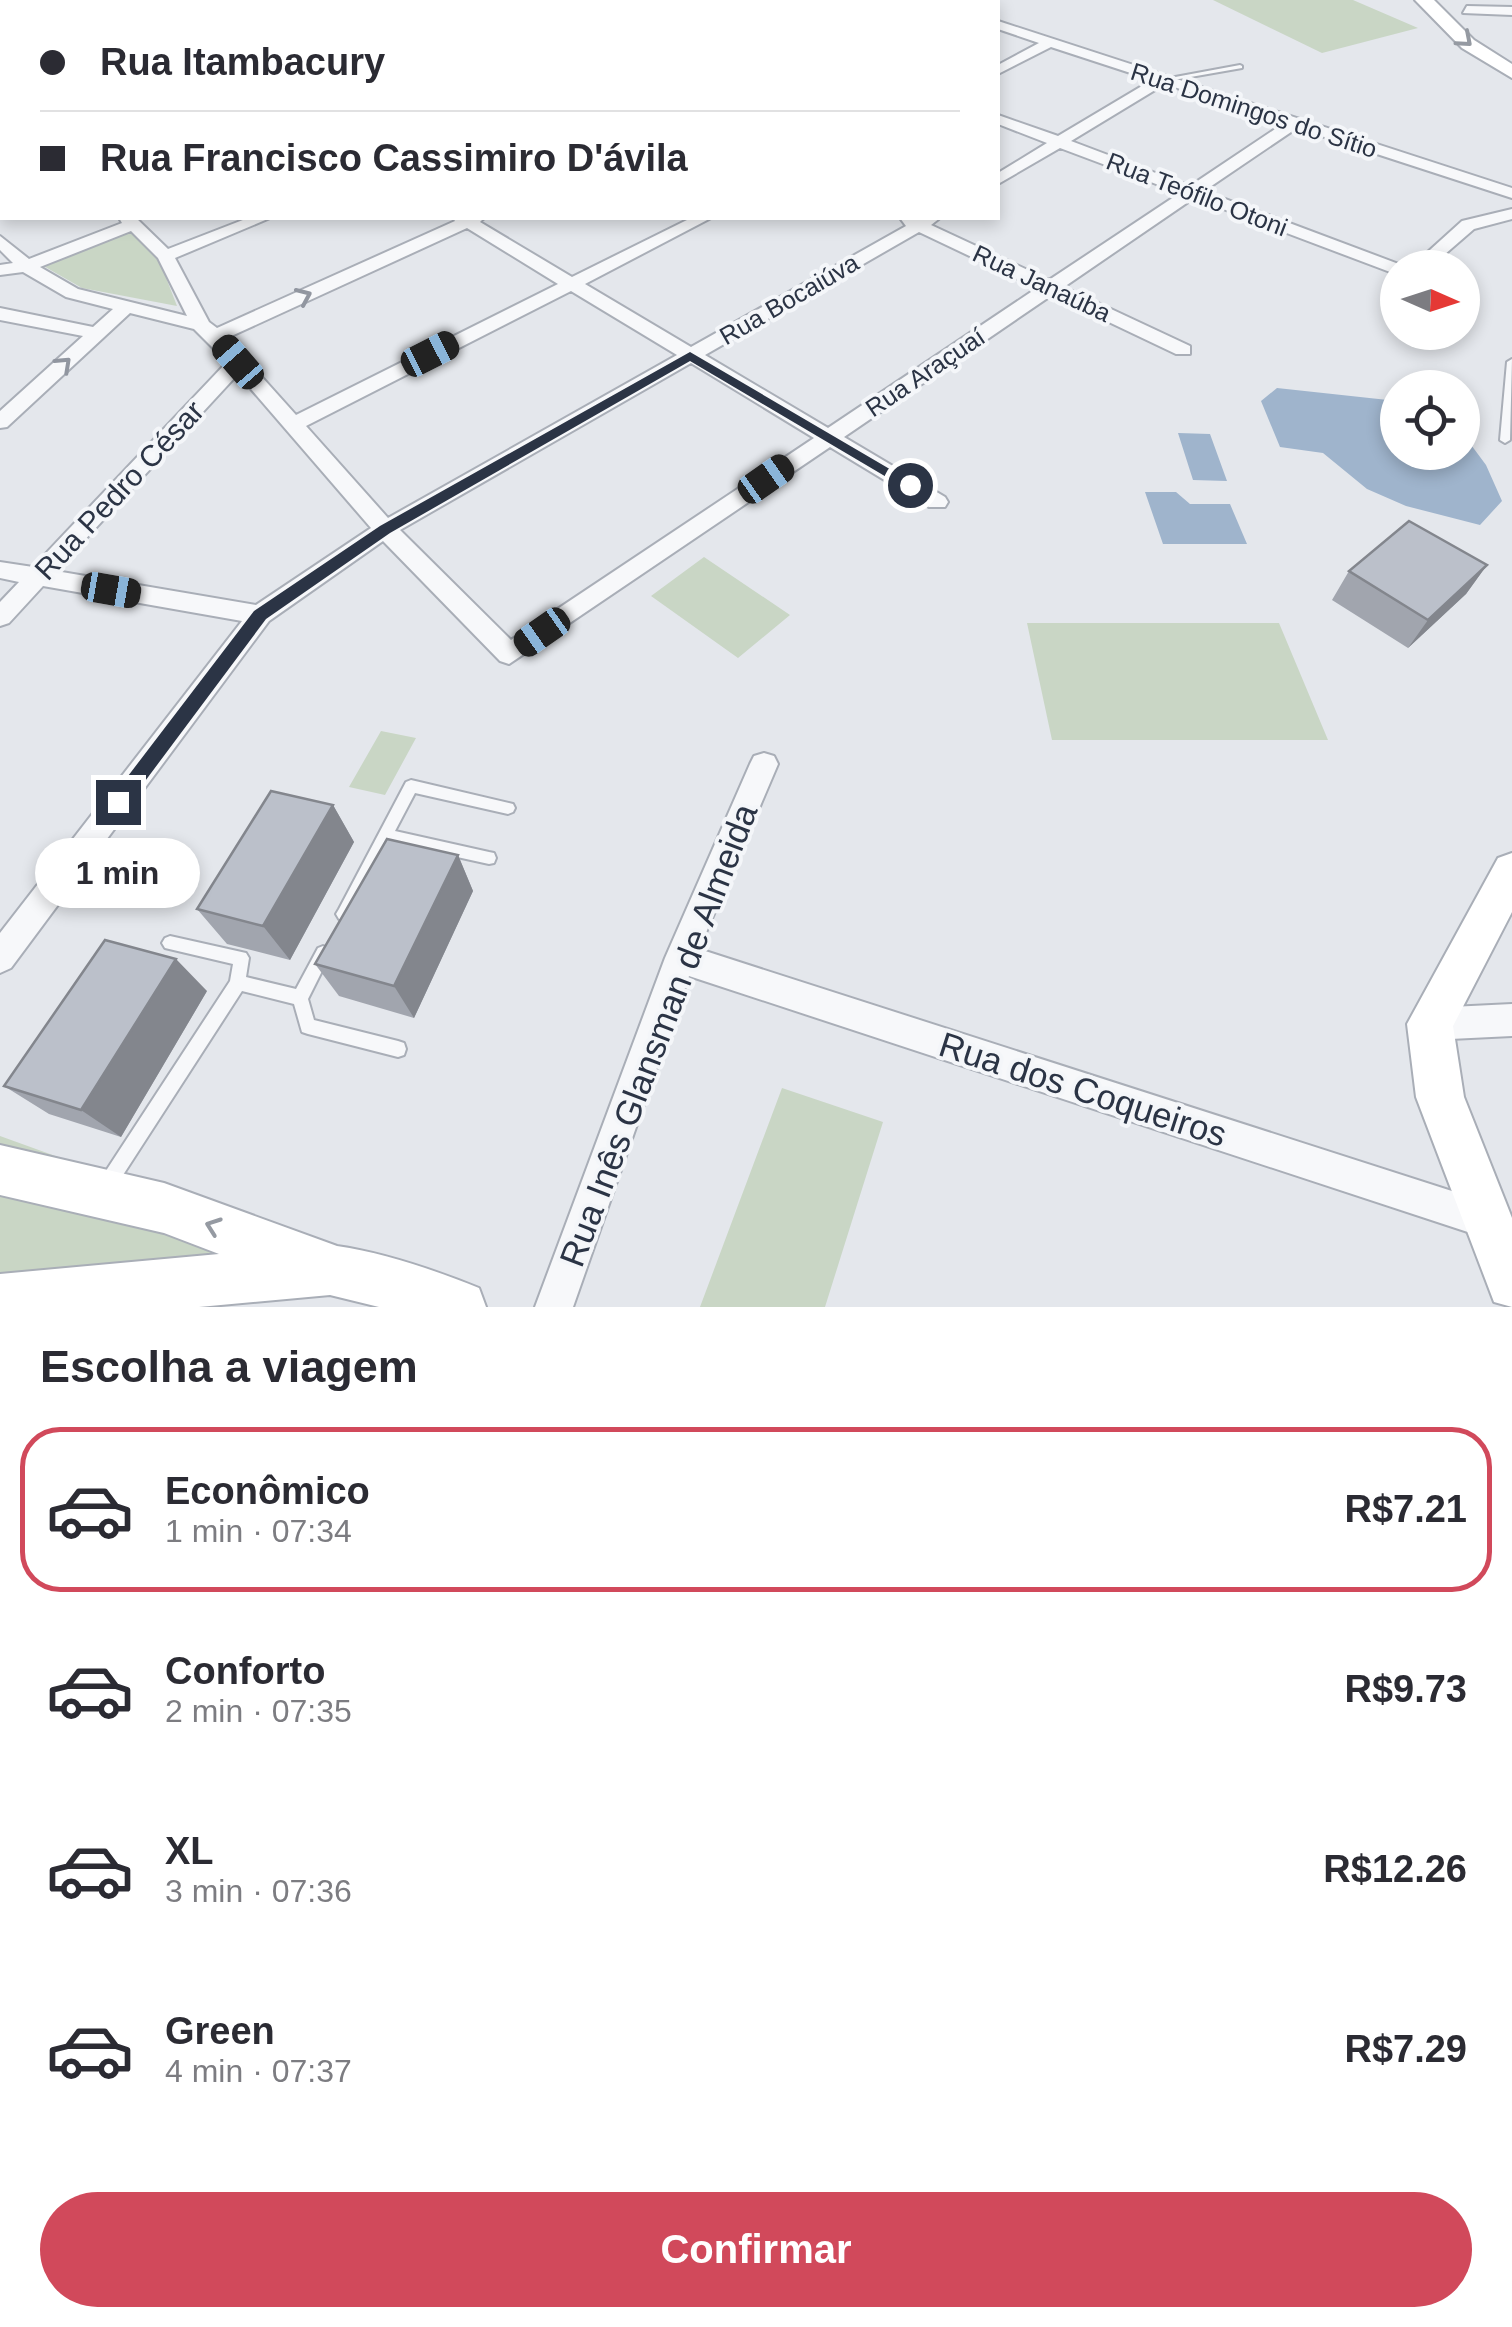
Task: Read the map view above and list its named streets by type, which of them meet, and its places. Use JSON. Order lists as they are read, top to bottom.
{
  "streets": {
    "street": [
      "Rua Domingos do Sítio",
      "Rua Teófilo Otoni",
      "Rua Janaúba",
      "Rua Bocaiúva",
      "Rua Araçuaí",
      "Rua Pedro César",
      "Rua Inês Glansman de Almeida",
      "Rua dos Coqueiros"
    ]
  },
  "crossings": [
    ["Rua Domingos do Sítio", "Rua Araçuaí"],
    ["Rua Teófilo Otoni", "Rua Araçuaí"],
    ["Rua Janaúba", "Rua Bocaiúva"],
    ["Rua Janaúba", "Rua Araçuaí"],
    ["Rua Bocaiúva", "Rua Araçuaí"],
    ["Rua Inês Glansman de Almeida", "Rua dos Coqueiros"]
  ],
  "north": "right",
  "page": {
    "banner": ["Rua Itambacury", "Rua Francisco Cassimiro D'ávila"],
    "bubble": "1 min",
    "heading": "Escolha a viagem",
    "list": [
      {
        "name": "Econômico",
        "note": "1 min · 07:34",
        "value": "R$7.21"
      },
      {
        "name": "Conforto",
        "note": "2 min · 07:35",
        "value": "R$9.73"
      },
      {
        "name": "XL",
        "note": "3 min · 07:36",
        "value": "R$12.26"
      },
      {
        "name": "Green",
        "note": "4 min · 07:37",
        "value": "R$7.29"
      }
    ],
    "buttons": "Confirmar"
  }
}
